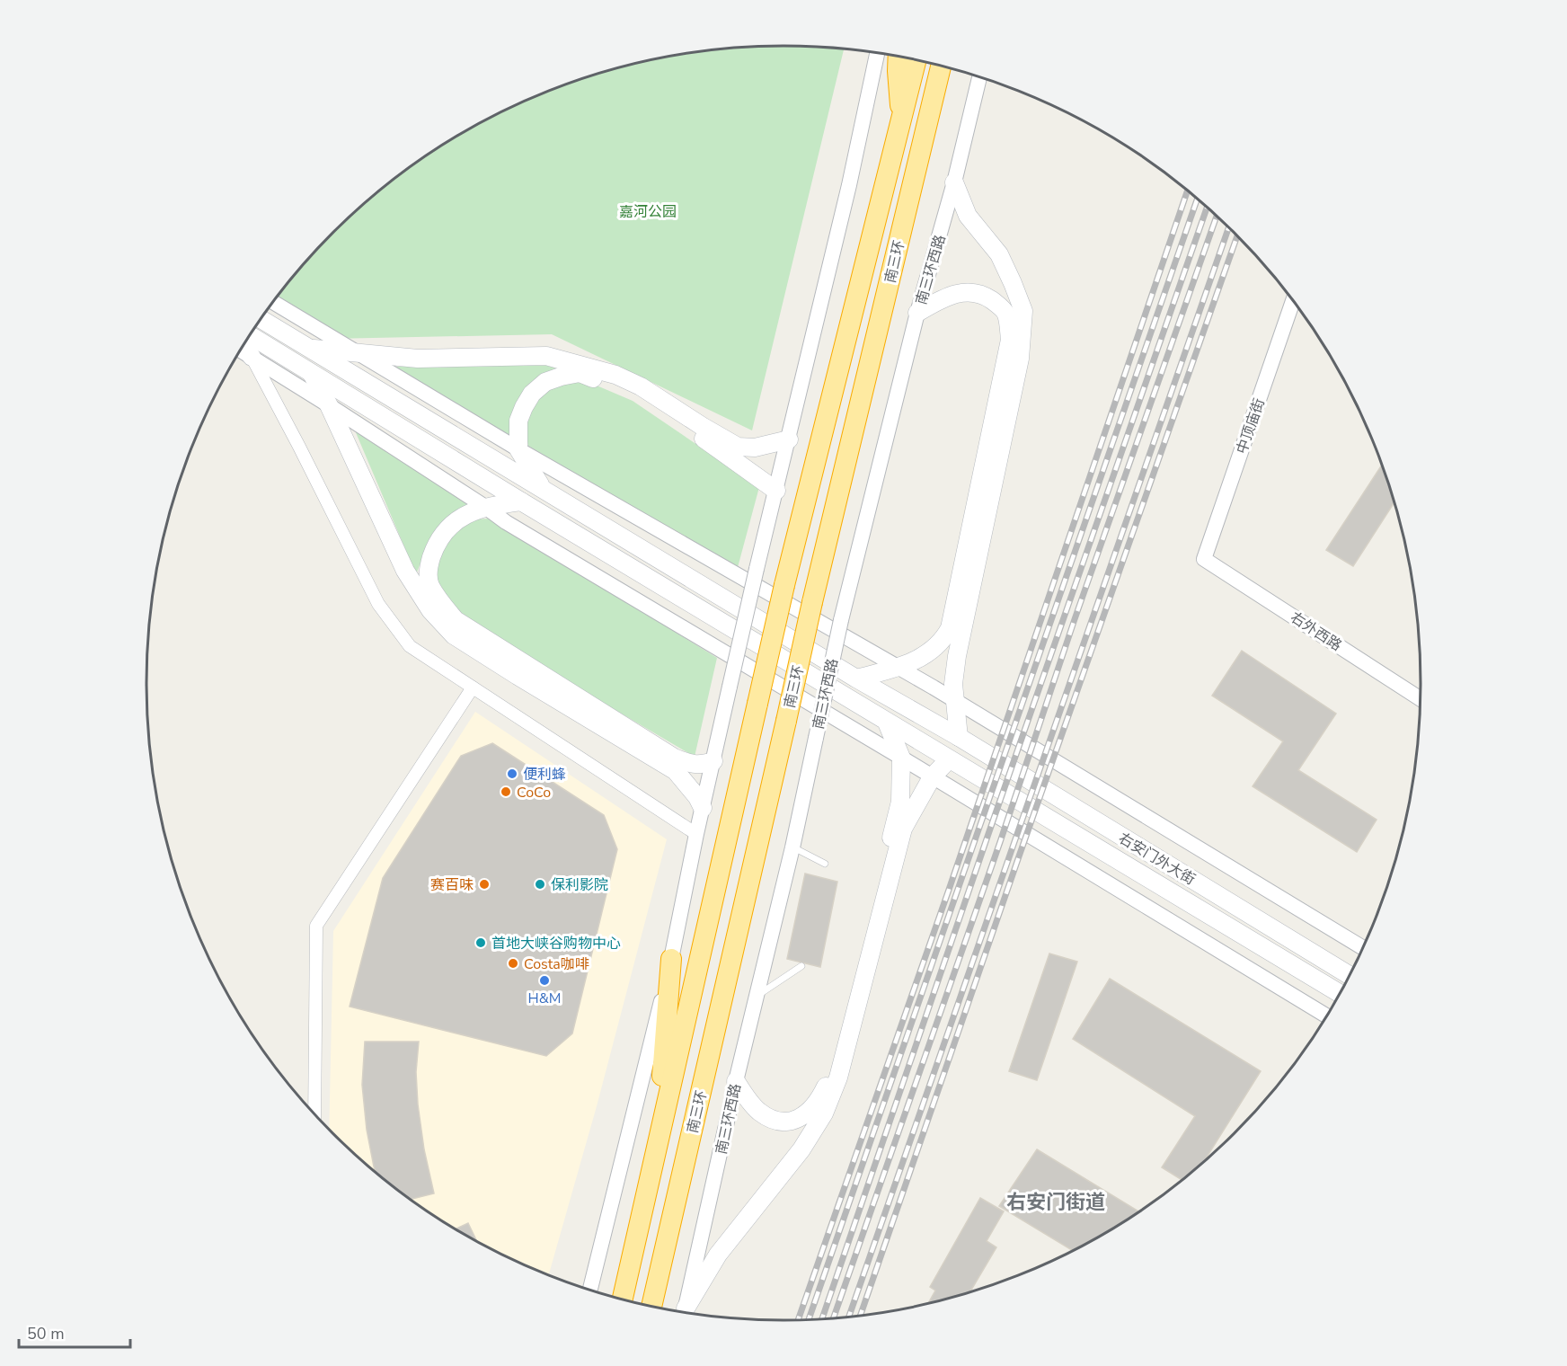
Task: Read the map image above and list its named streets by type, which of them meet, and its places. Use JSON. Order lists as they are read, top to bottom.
{
  "streets": {
    "highway": ["南三环"],
    "main road": ["右安门外大街"],
    "street": ["南三环西路", "中顶庙街", "右外西路"]
  },
  "crossings": [
    ["中顶庙街", "右外西路"]
  ],
  "districts": ["右安门街道"],
  "parks": ["嘉河公园"],
  "places": [
    "便利蜂",
    "CoCo",
    "赛百味",
    "保利影院",
    "首地大峡谷购物中心",
    "Costa咖啡",
    "H&M"
  ],
  "scale_bar": "50 m"
}
